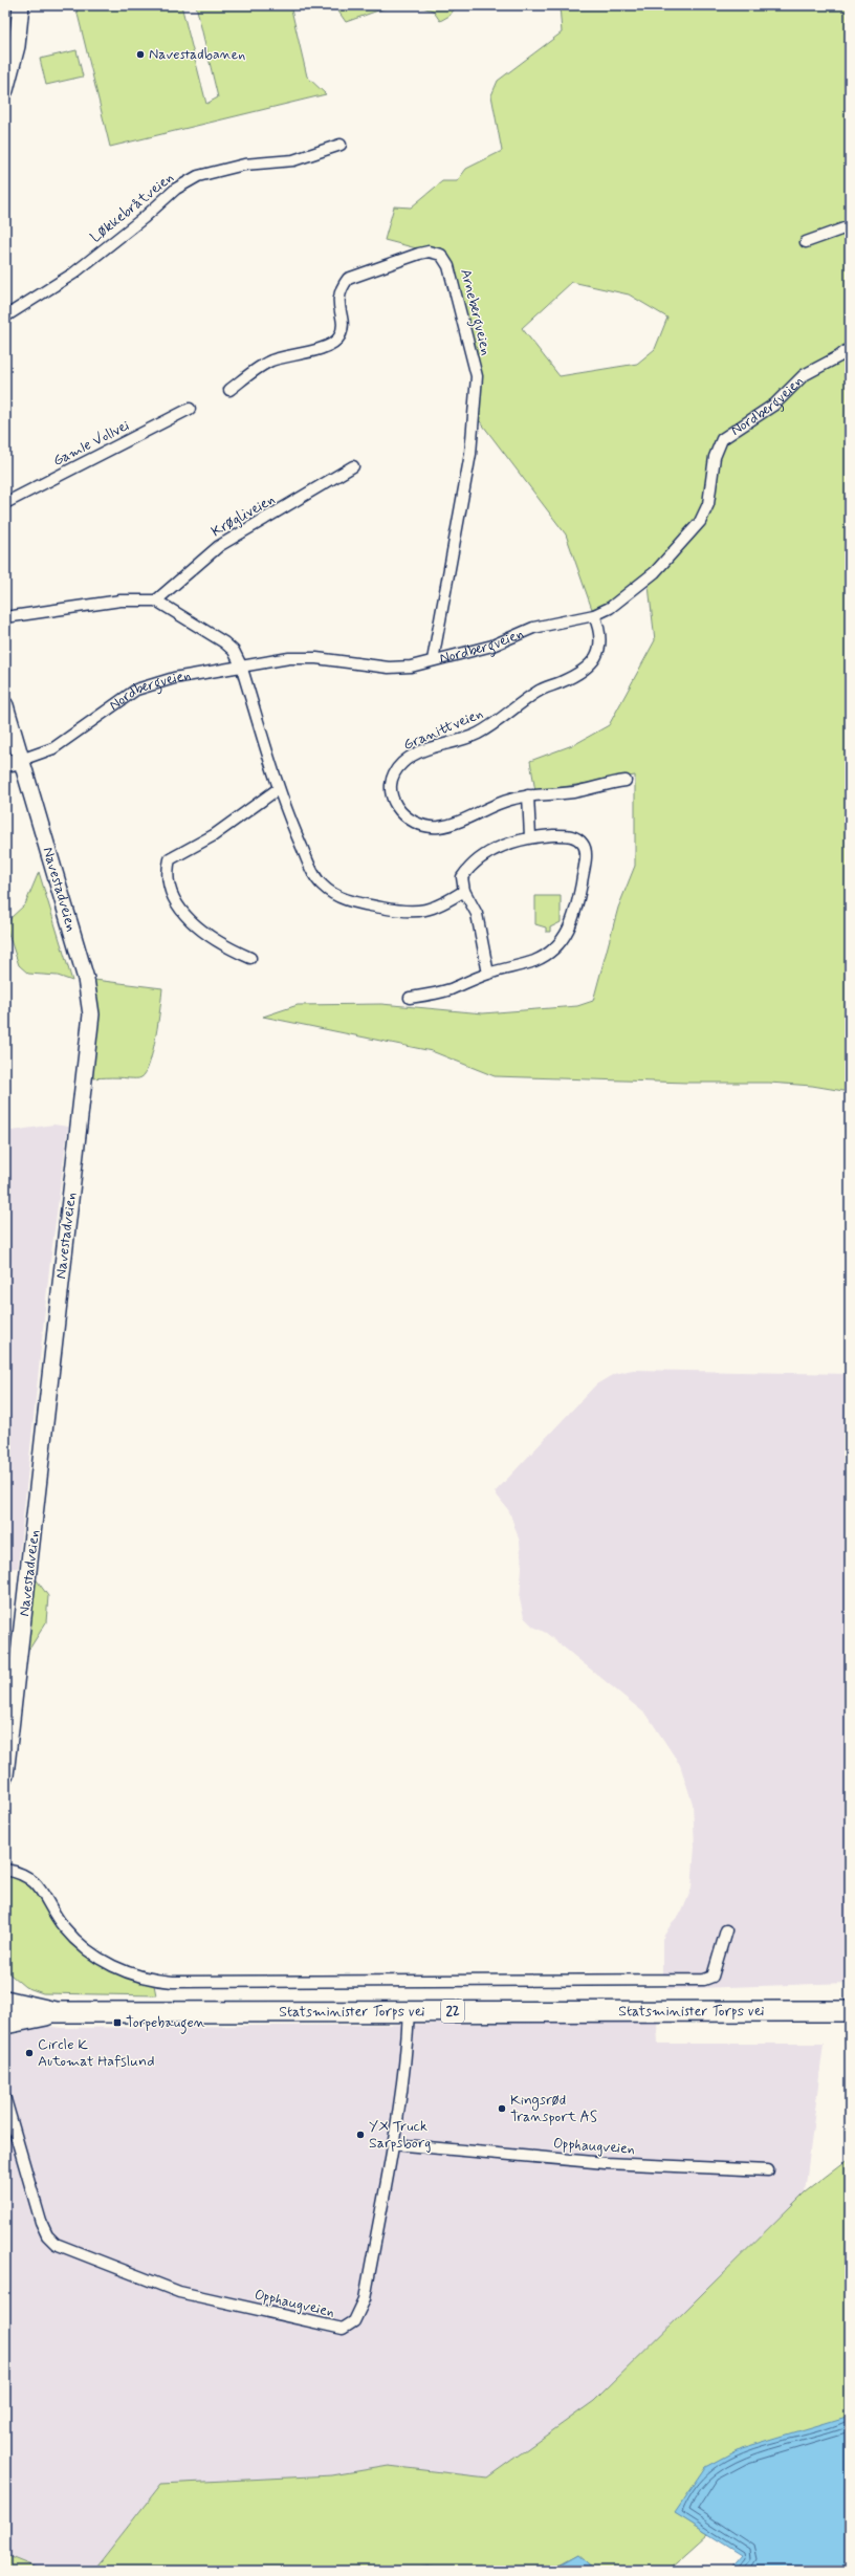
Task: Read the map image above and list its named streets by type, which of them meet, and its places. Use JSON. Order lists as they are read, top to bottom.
{
  "streets": {
    "highway": ["22", "Statsminister Torps vei"],
    "street": [
      "Løkkebråtveien",
      "Arnebergveien",
      "Nordbergveien",
      "Gamle Vollvei",
      "Krøgliveien",
      "Granittveien",
      "Navestadveien",
      "Opphaugveien"
    ]
  },
  "crossings": [
    ["Arnebergveien", "Nordbergveien"],
    ["Nordbergveien", "Granittveien"],
    ["Nordbergveien", "Navestadveien"],
    ["22", "Statsminister Torps vei"],
    ["Statsminister Torps vei", "Opphaugveien"]
  ],
  "places": {
    "other": [
      "Navestadbanen",
      "Circle K Automat Hafslund",
      "Kingsrød Transport AS",
      "YX Truck Sarpsborg"
    ],
    "transit": ["Torpebaugen"]
  }
}
